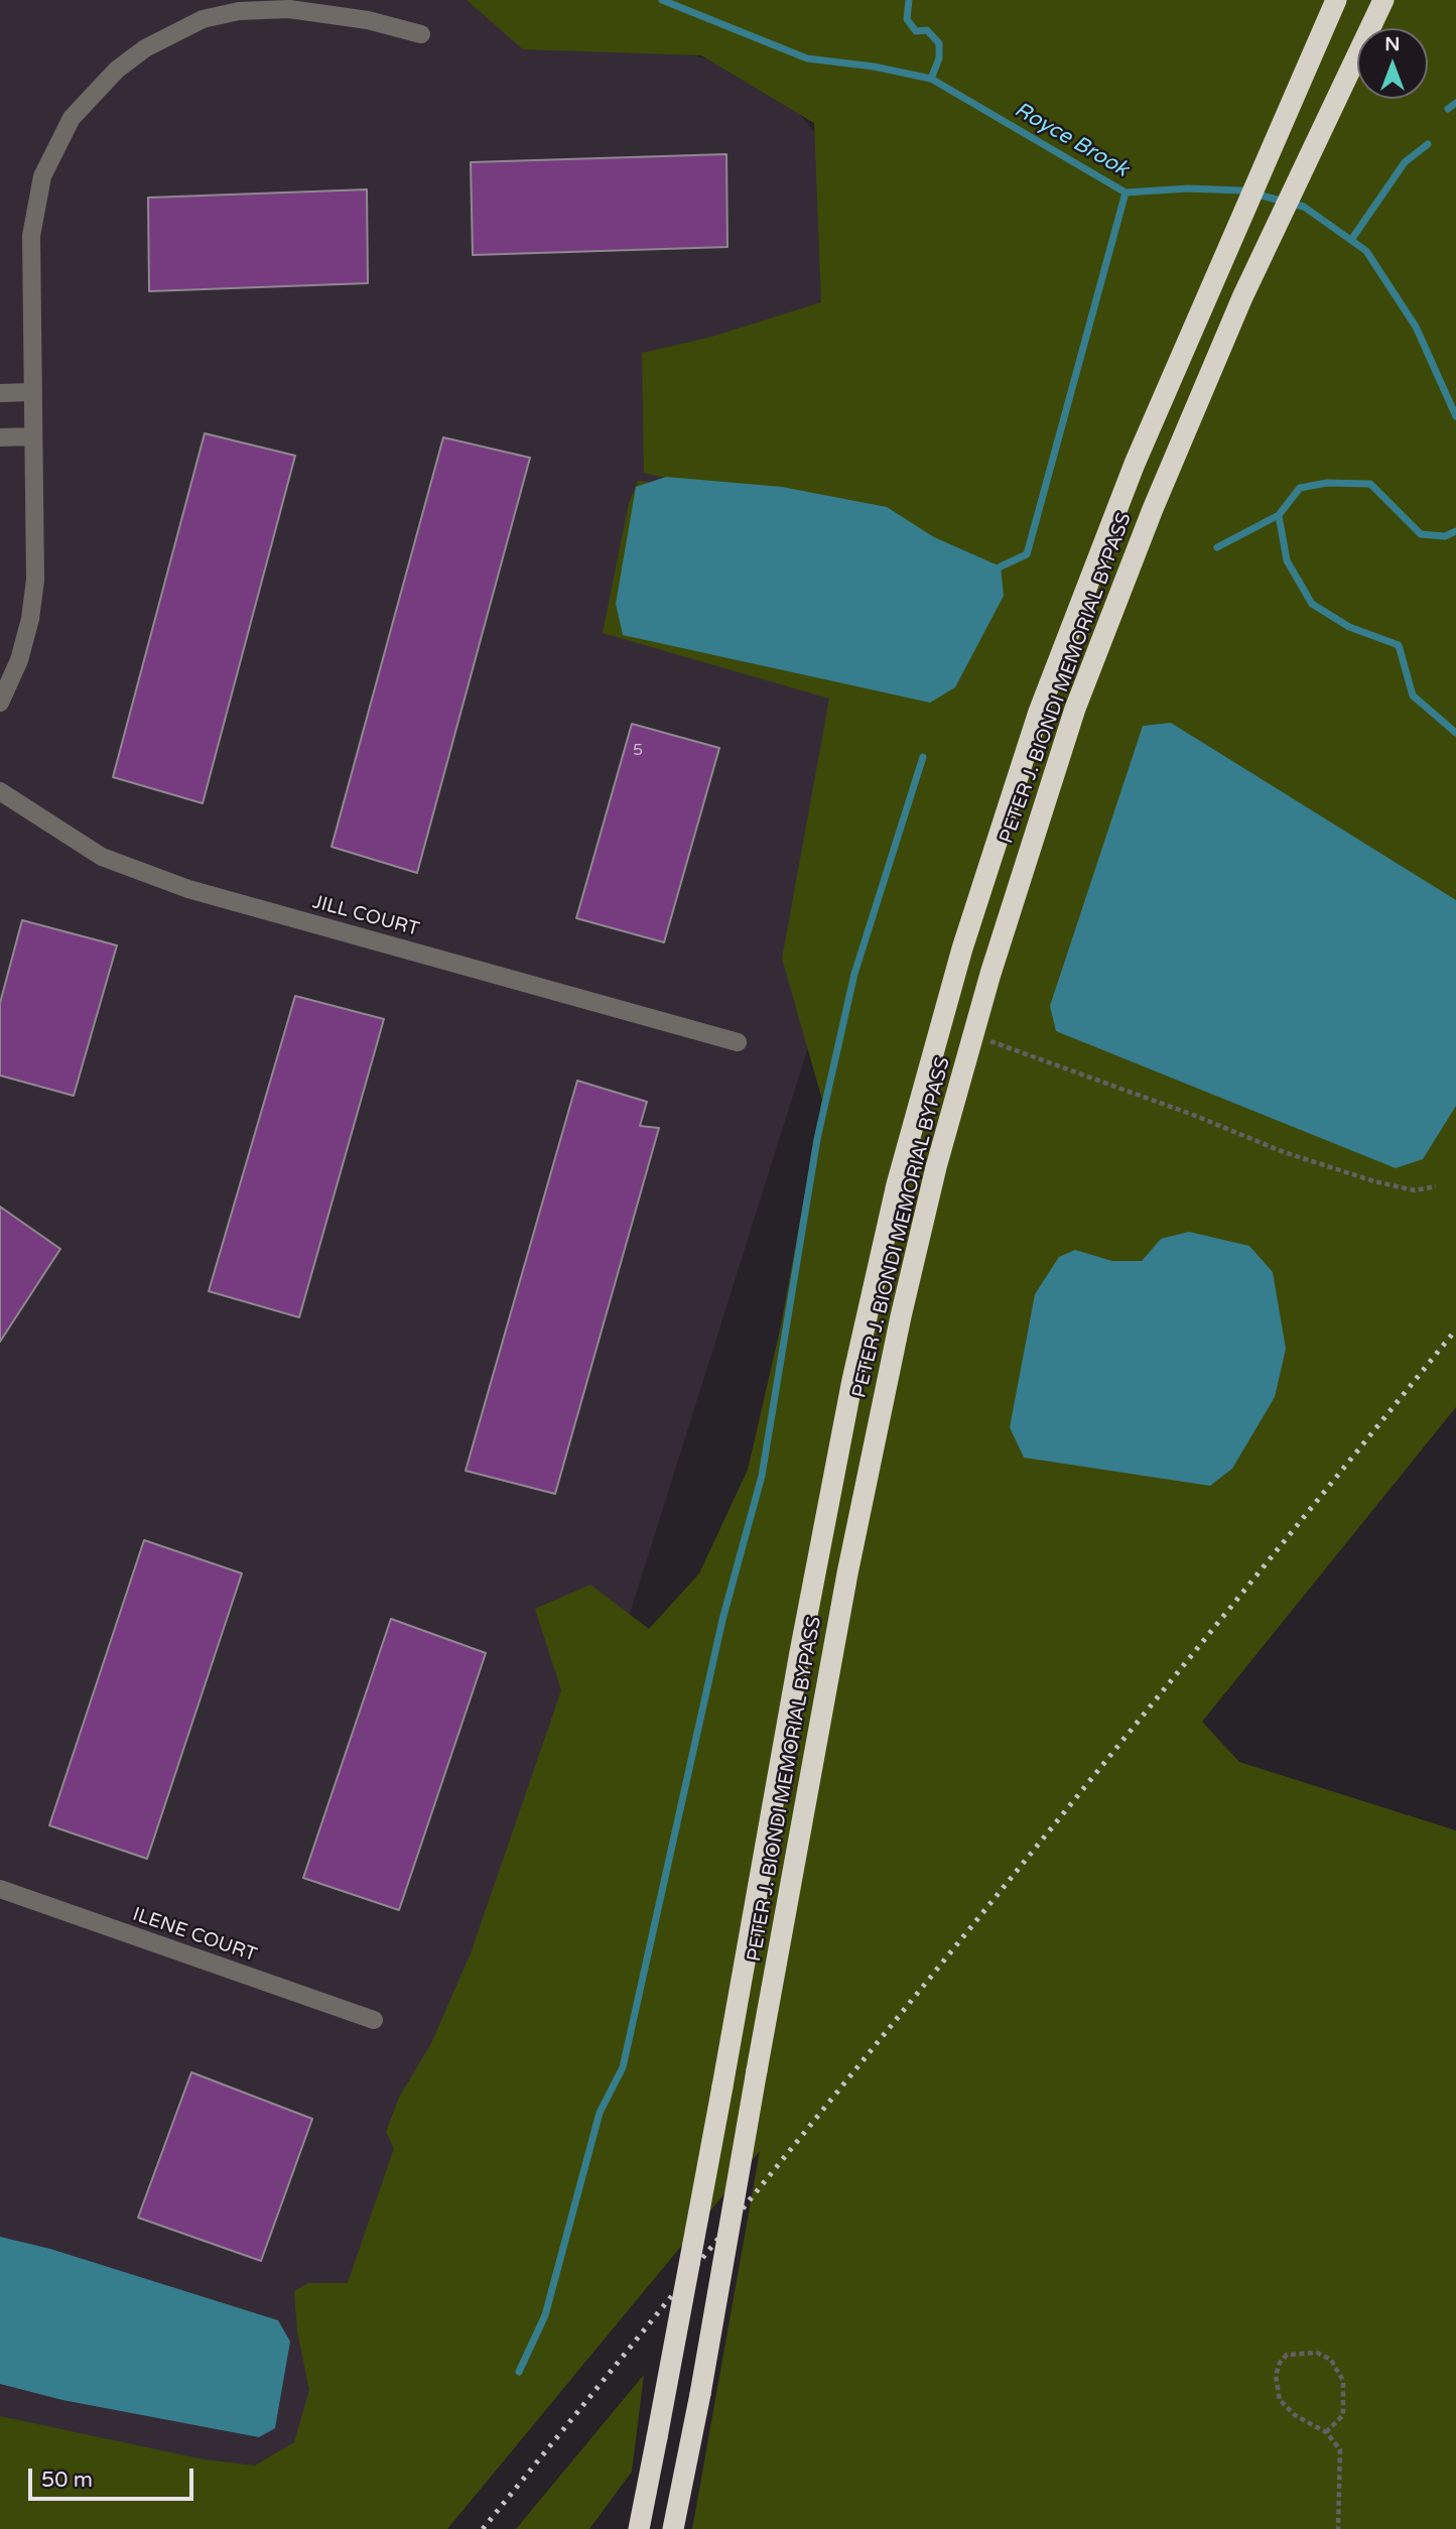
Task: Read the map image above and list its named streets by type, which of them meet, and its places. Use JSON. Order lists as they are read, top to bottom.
{
  "streets": {
    "highway": ["PETER J. BIONDI MEMORIAL BYPASS"],
    "street": ["JILL COURT", "ILENE COURT"]
  },
  "water": ["Royce Brook"],
  "house_numbers": ["5"],
  "scale_bar": "50 m",
  "north": "top"
}
